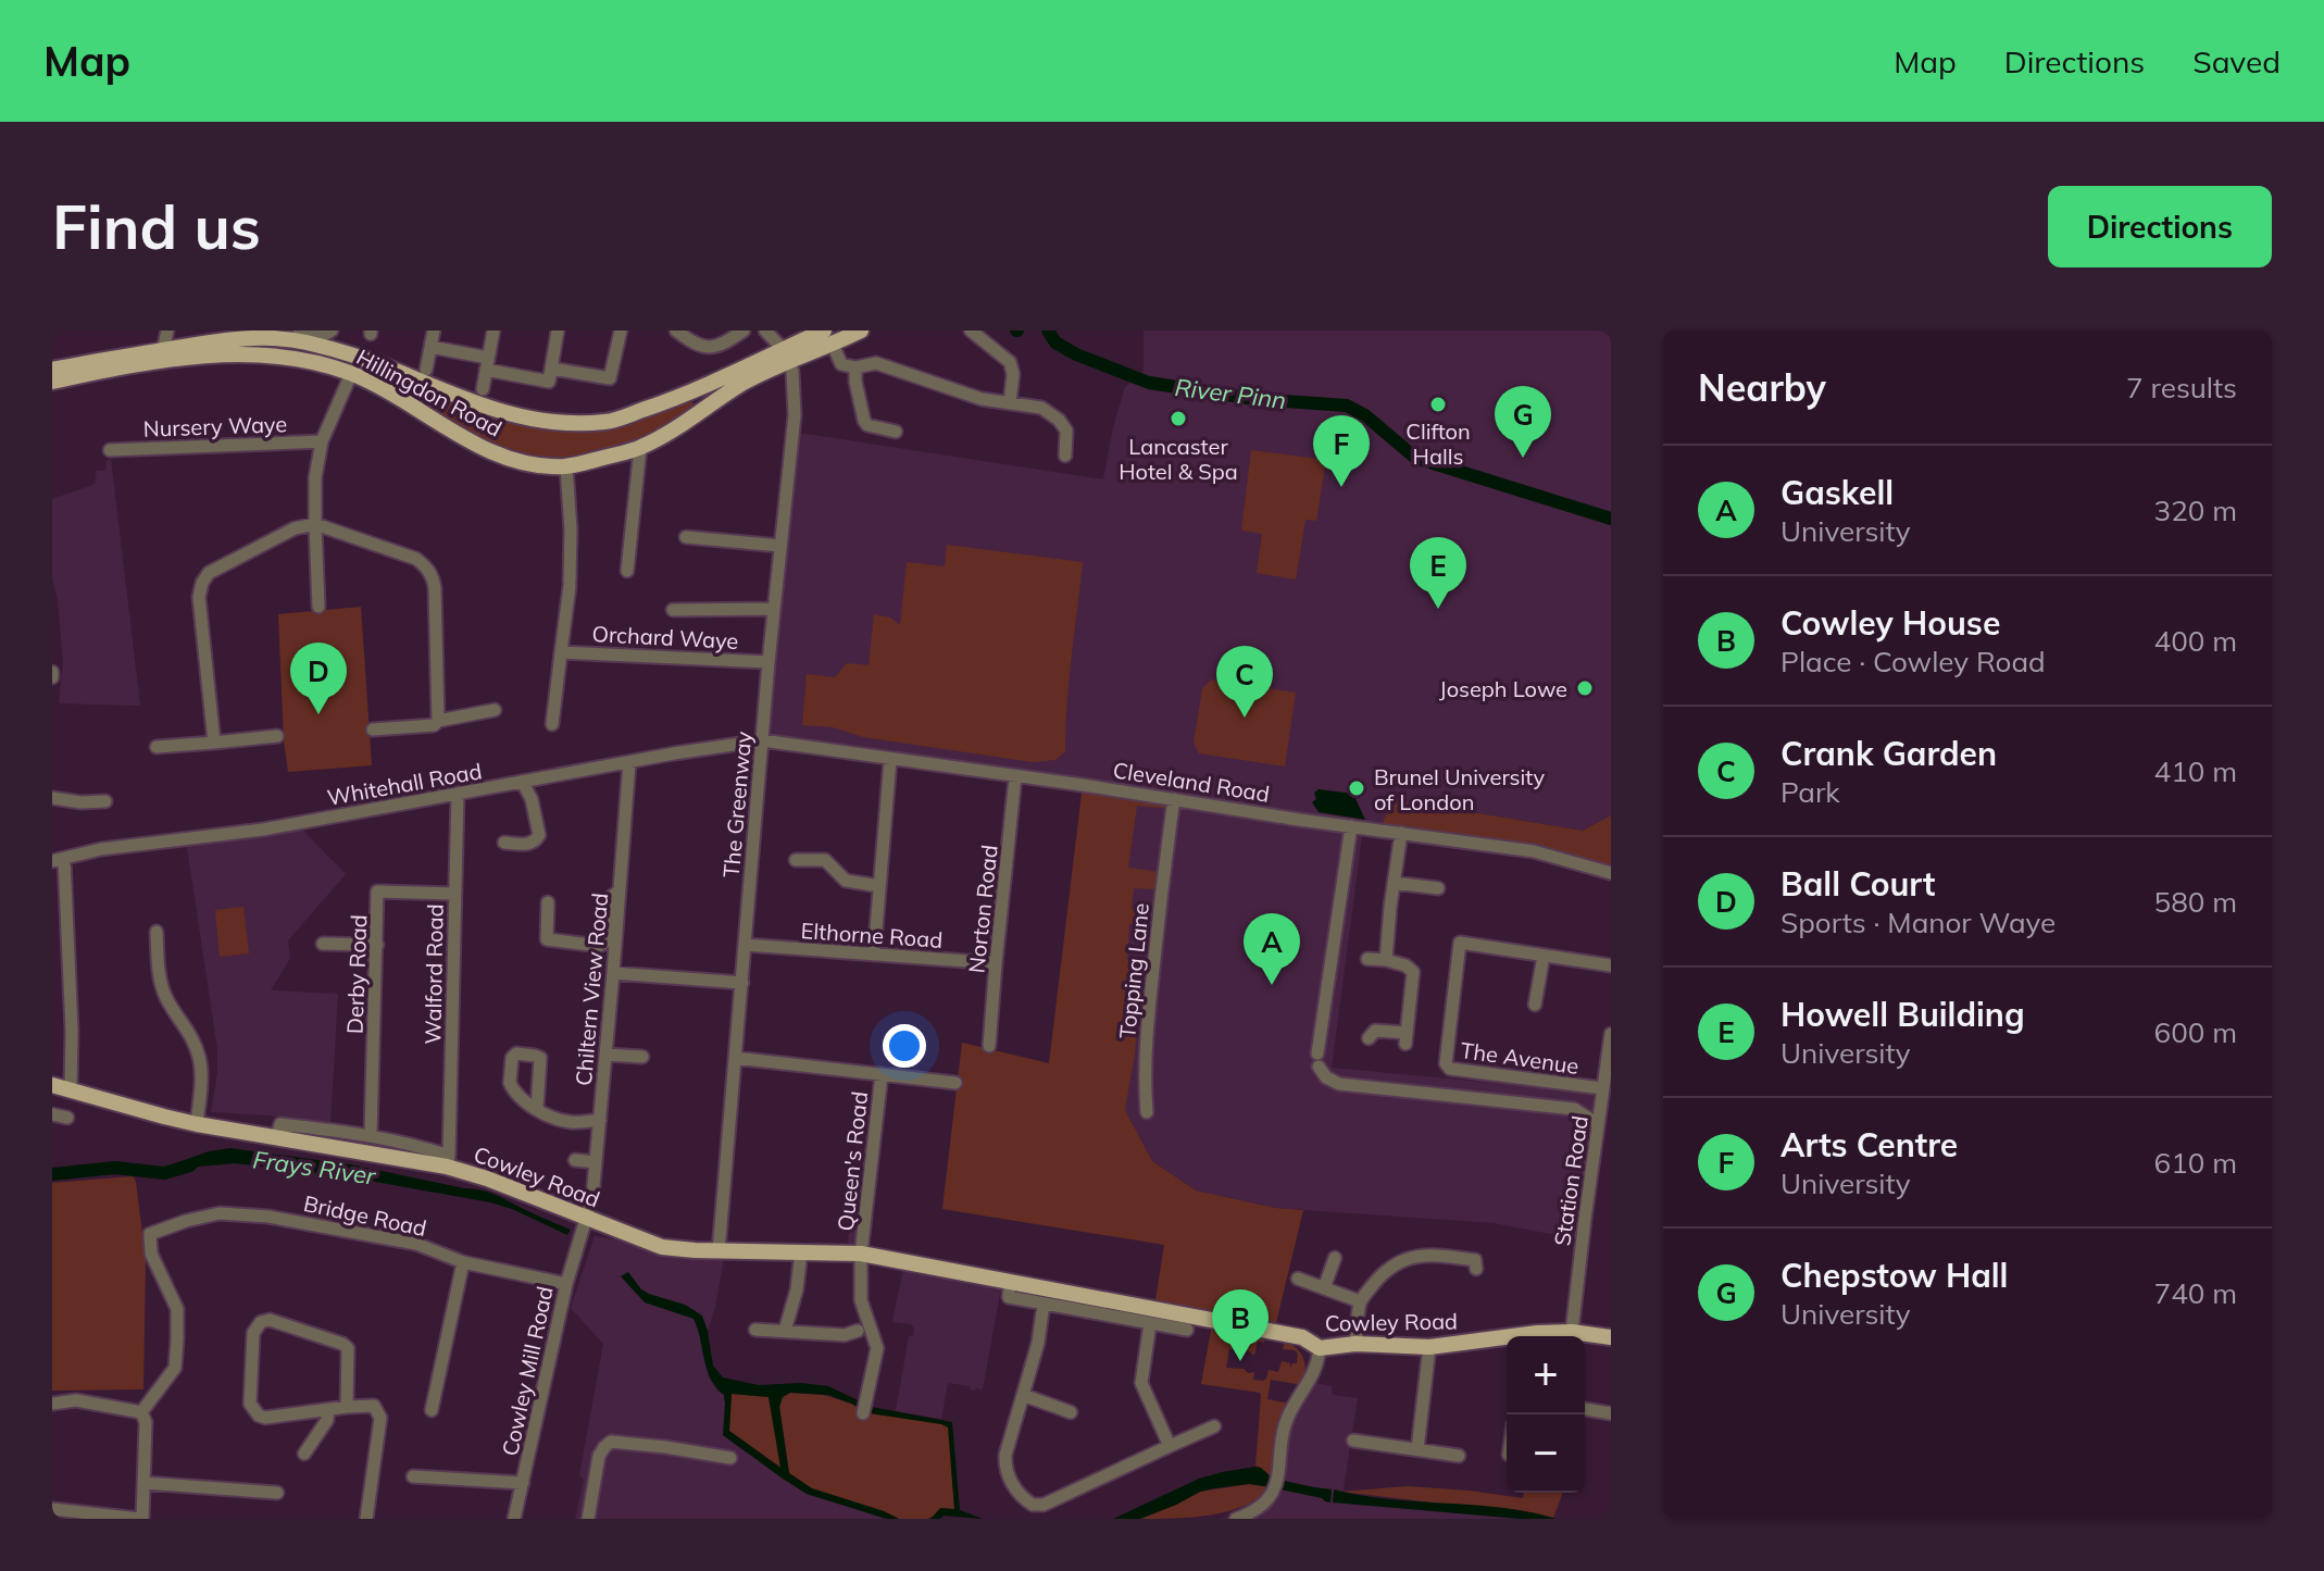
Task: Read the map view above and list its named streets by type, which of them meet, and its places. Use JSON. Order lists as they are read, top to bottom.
{
  "streets": {
    "main road": ["Hillingdon Road", "Cowley Road"],
    "street": [
      "Nursery Waye",
      "Orchard Waye",
      "Cleveland Road",
      "Whitehall Road",
      "The Greenway",
      "Norton Road",
      "Elthorne Road",
      "Topping Lane",
      "Derby Road",
      "Walford Road",
      "Chiltern View Road",
      "The Avenue",
      "Queen's Road",
      "Station Road",
      "Bridge Road",
      "Cowley Mill Road"
    ]
  },
  "crossings": [
    ["Hillingdon Road", "Orchard Waye"],
    ["Hillingdon Road", "The Greenway"],
    ["Orchard Waye", "The Greenway"],
    ["Cleveland Road", "Whitehall Road"],
    ["Cleveland Road", "The Greenway"],
    ["Cleveland Road", "Norton Road"],
    ["Cleveland Road", "Topping Lane"],
    ["Whitehall Road", "The Greenway"],
    ["Whitehall Road", "Walford Road"],
    ["Whitehall Road", "Chiltern View Road"],
    ["The Greenway", "Elthorne Road"],
    ["The Greenway", "Cowley Road"],
    ["Norton Road", "Elthorne Road"],
    ["Derby Road", "Walford Road"],
    ["Walford Road", "Cowley Road"],
    ["Chiltern View Road", "Cowley Road"],
    ["Chiltern View Road", "Cowley Mill Road"],
    ["The Avenue", "Station Road"],
    ["Queen's Road", "Cowley Road"],
    ["Cowley Road", "Station Road"],
    ["Cowley Road", "Cowley Mill Road"],
    ["Bridge Road", "Cowley Mill Road"]
  ],
  "water": ["River Pinn", "Frays River"],
  "places": [
    "Clifton Halls",
    "Lancaster Hotel & Spa",
    "Joseph Lowe",
    "Brunel University of London"
  ],
  "page": {
    "header": "Map",
    "nav": ["Map", "Directions", "Saved"],
    "buttons": "Directions",
    "title": "Find us",
    "heading": ["Nearby", "7 results"],
    "pins": [
      "G",
      "F",
      "E",
      "D",
      "C",
      "A",
      "B"
    ],
    "list": [
      {
        "mark": "A",
        "name": "Gaskell",
        "note": "University",
        "value": "320 m"
      },
      {
        "mark": "B",
        "name": "Cowley House",
        "note": "Place · Cowley Road",
        "value": "400 m"
      },
      {
        "mark": "C",
        "name": "Crank Garden",
        "note": "Park",
        "value": "410 m"
      },
      {
        "mark": "D",
        "name": "Ball Court",
        "note": "Sports · Manor Waye",
        "value": "580 m"
      },
      {
        "mark": "E",
        "name": "Howell Building",
        "note": "University",
        "value": "600 m"
      },
      {
        "mark": "F",
        "name": "Arts Centre",
        "note": "University",
        "value": "610 m"
      },
      {
        "mark": "G",
        "name": "Chepstow Hall",
        "note": "University",
        "value": "740 m"
      }
    ],
    "map_buttons": ["+", "−"]
  }
}
